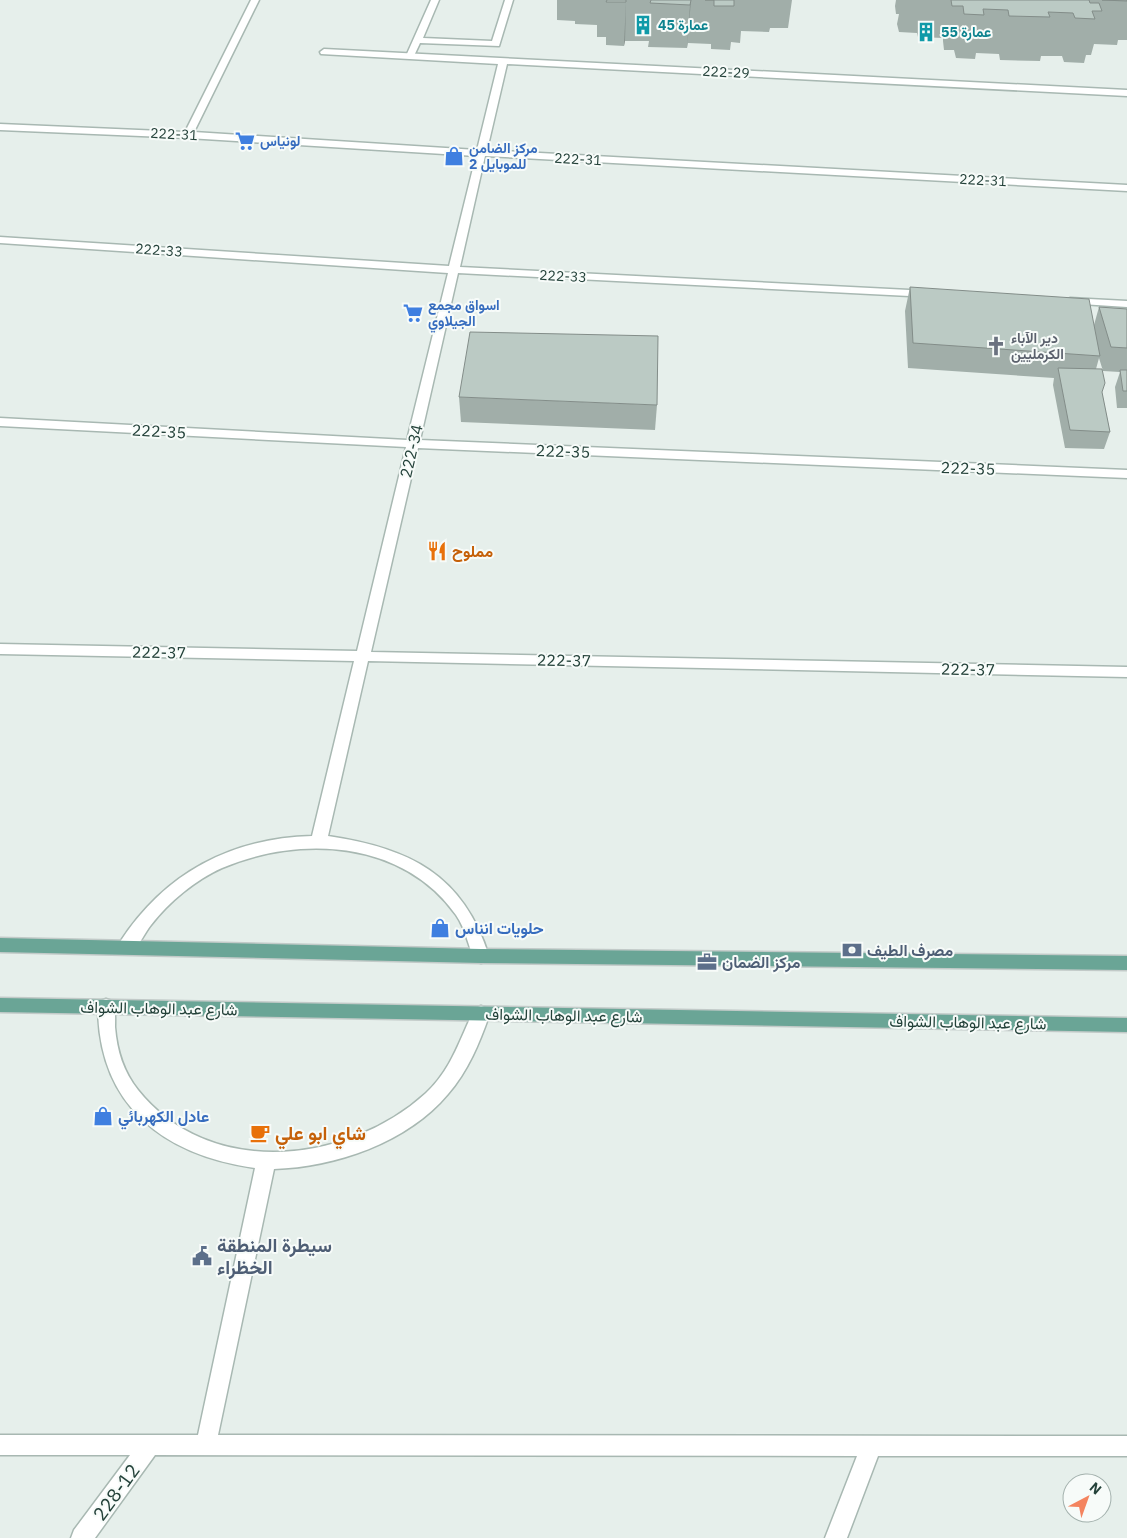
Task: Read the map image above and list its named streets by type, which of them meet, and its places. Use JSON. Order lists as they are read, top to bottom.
{
  "streets": {
    "main road": ["شارع عبد الوهاب الشواف"],
    "street": [
      "222-29",
      "222-31",
      "222-33",
      "222-35",
      "222-34",
      "222-37",
      "228-12"
    ]
  },
  "crossings": [
    ["222-29", "222-34"],
    ["222-31", "222-34"],
    ["222-33", "222-34"],
    ["222-35", "222-34"],
    ["222-34", "222-37"]
  ],
  "places": {
    "building": ["عمارة 45", "عمارة 55"],
    "supermarket": ["لونياس", "اسواق مجمع الجيلاوي"],
    "shop": ["مركز الضامن 2 للموبايل", "حلويات انناس", "عادل الكهربائي"],
    "church": ["دير الآباء الكرمليين"],
    "restaurant": ["مملوح"],
    "bank": ["مصرف الطيف"],
    "office": ["مركز الضمان"],
    "cafe": ["شاي ابو علي"],
    "public building": ["سيطرة المنطقة الخظراء"]
  },
  "north": "top right"
}
